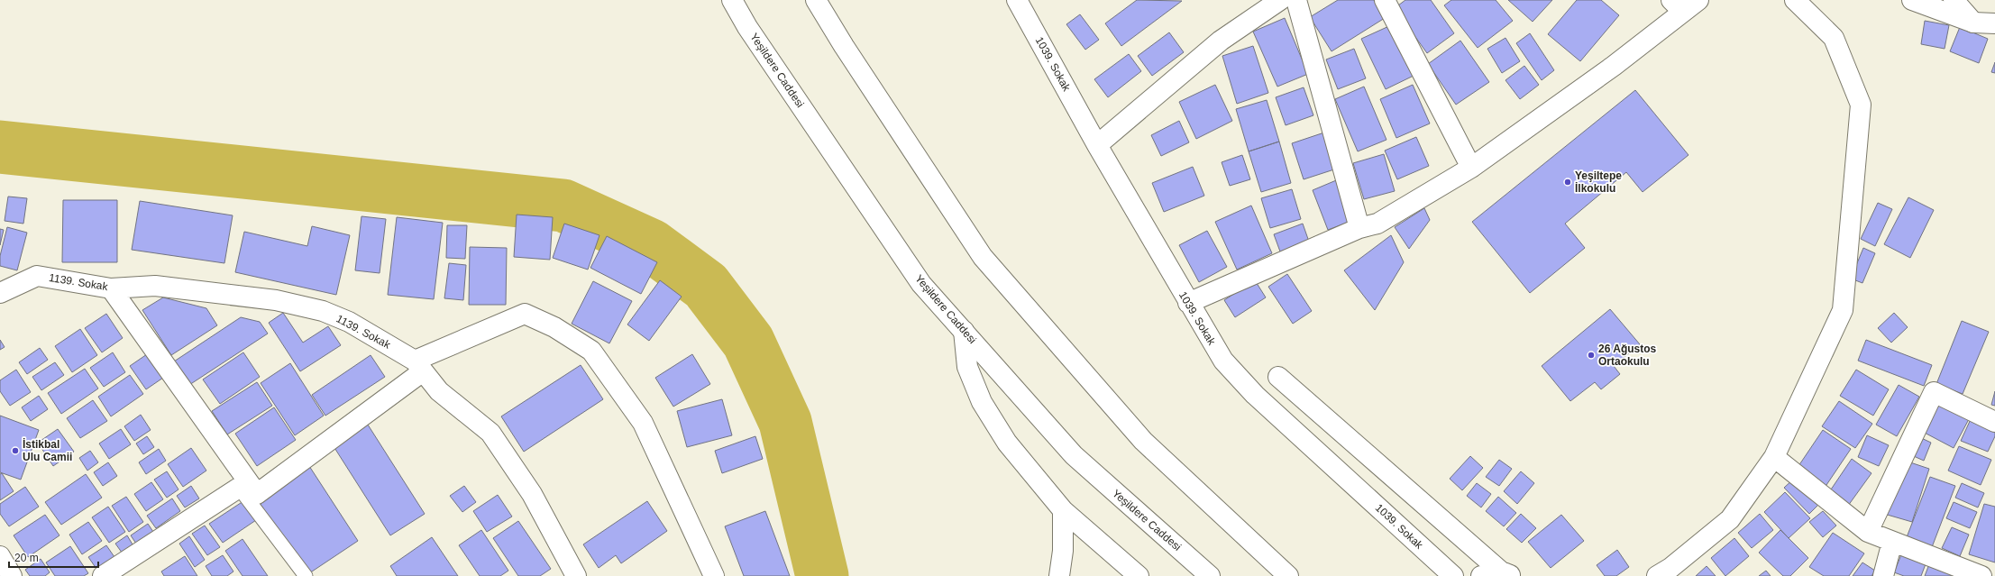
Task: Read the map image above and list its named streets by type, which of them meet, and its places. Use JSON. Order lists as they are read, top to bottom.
{
  "streets": {
    "main road": ["1039. Sokak", "Yeşildere Caddesi", "1139. Sokak"]
  },
  "places": ["Yeşiltepe İlkokulu", "26 Ağustos Ortaokulu", "İstikbal Ulu Camii"],
  "scale_bar": "20 m"
}
